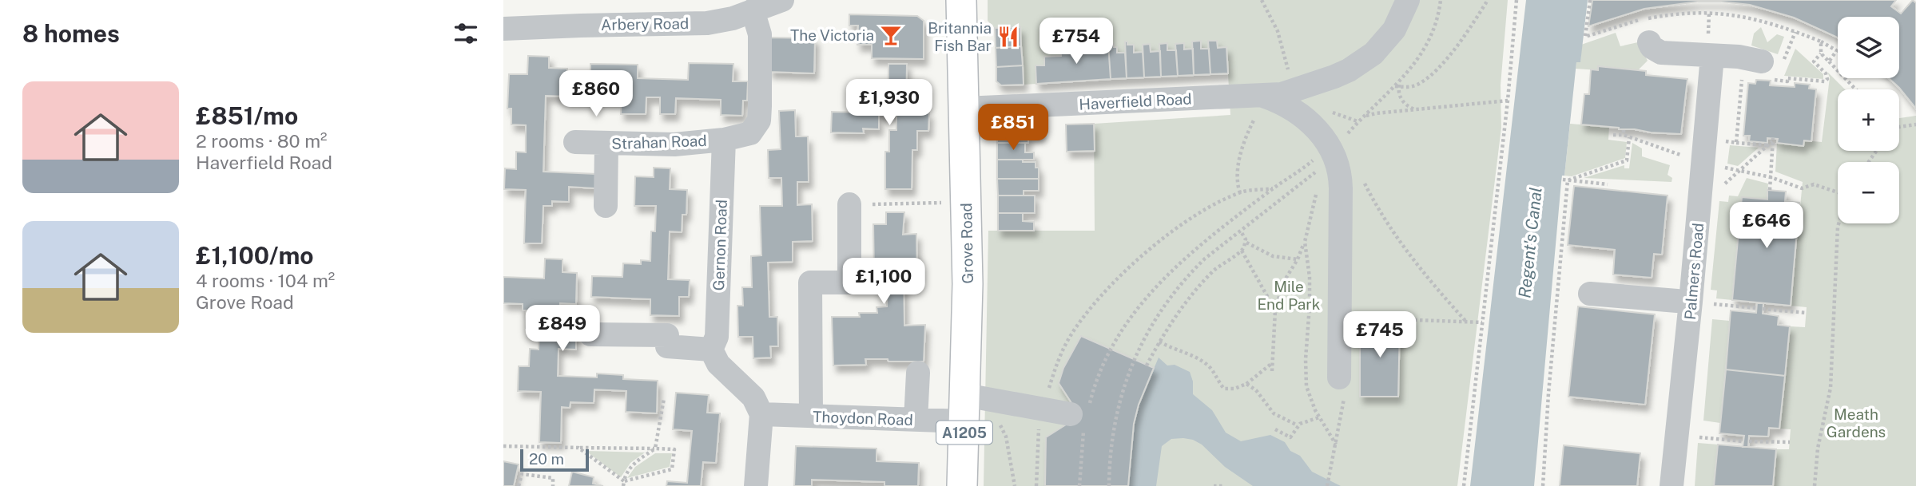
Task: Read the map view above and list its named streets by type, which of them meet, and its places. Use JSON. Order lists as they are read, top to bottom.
{
  "streets": {
    "main road": ["Grove Road", "A1205"],
    "street": [
      "Arbery Road",
      "Haverfield Road",
      "Strahan Road",
      "Gernon Road",
      "Palmers Road",
      "Thoydon Road"
    ]
  },
  "crossings": [
    ["Arbery Road", "Strahan Road"],
    ["Haverfield Road", "Grove Road"],
    ["Strahan Road", "Gernon Road"],
    ["Grove Road", "Thoydon Road"]
  ],
  "water": ["Regent's Canal"],
  "parks": ["Mile End Park", "Meath Gardens"],
  "places": {
    "bar": ["The Victoria"],
    "restaurant": ["Britannia Fish Bar"]
  },
  "scale_bar": "20 m",
  "page": {
    "heading": "8 homes",
    "map_buttons": ["+", "−"],
    "price": [
      "£754",
      "£860",
      "£1,930",
      "£851",
      "£646",
      "£1,100",
      "£849",
      "£745"
    ],
    "list": [
      {
        "name": "£851/mo",
        "note": "2 rooms · 80 m² · Haverfield Road"
      },
      {
        "name": "£1,100/mo",
        "note": "4 rooms · 104 m² · Grove Road"
      }
    ],
    "scale": "20 m"
  }
}
